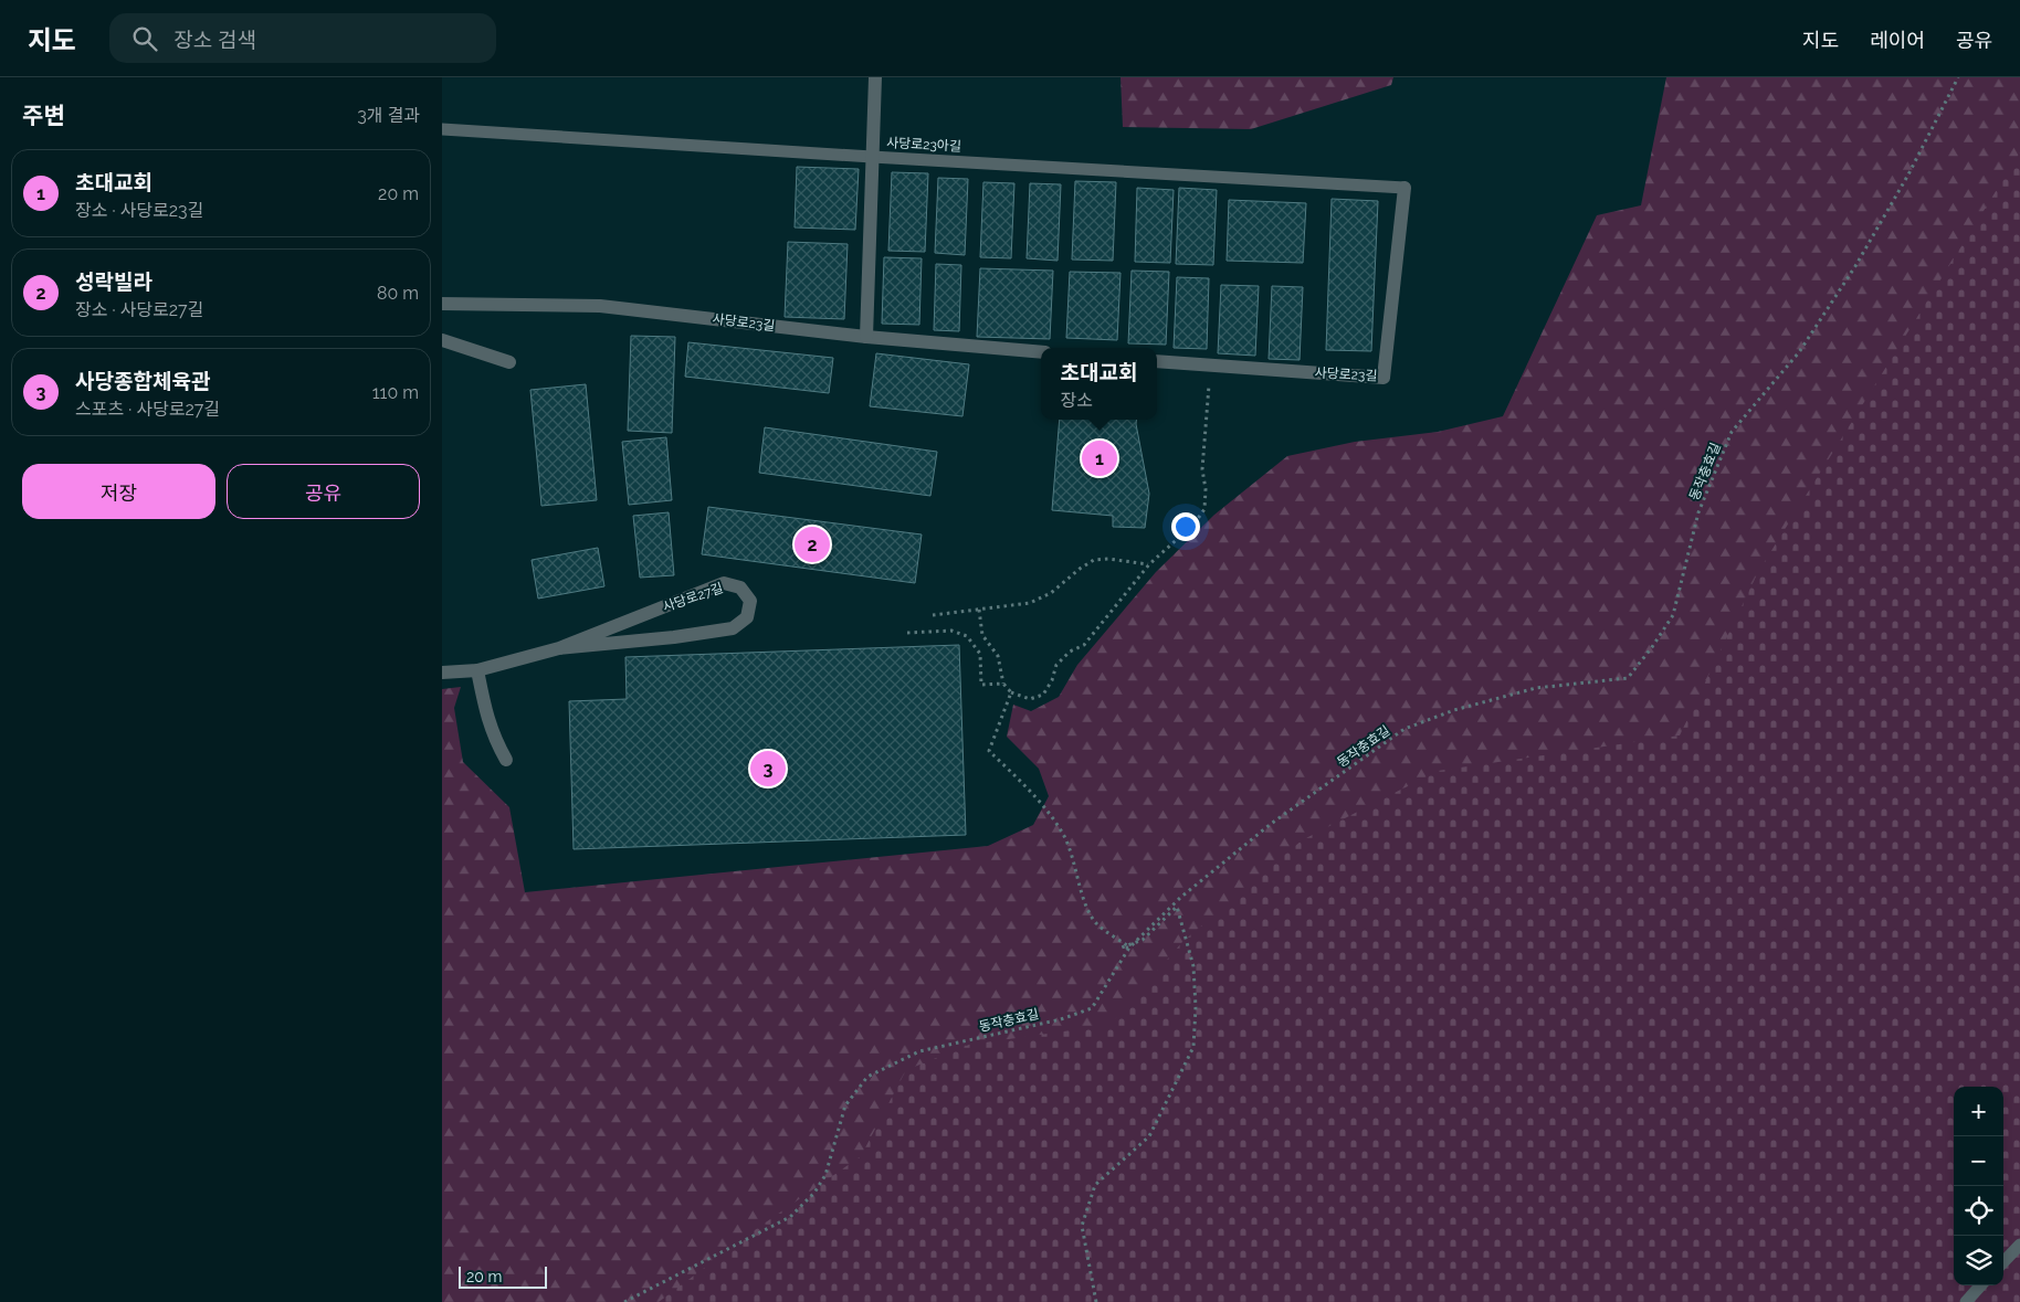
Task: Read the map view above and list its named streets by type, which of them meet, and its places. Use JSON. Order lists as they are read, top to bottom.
{
  "streets": {
    "street": ["사당로23길", "사당로27길"],
    "lane": ["사당로23아길"],
    "path": ["동작충효길"]
  },
  "crossings": [
    ["사당로23아길", "사당로23길"]
  ],
  "scale_bar": "20 m",
  "page": {
    "header": "지도",
    "search": "장소 검색",
    "nav": ["지도", "레이어", "공유"],
    "heading": ["주변", "3개 결과"],
    "list": [
      {
        "mark": "1",
        "name": "초대교회",
        "note": "장소 · 사당로23길",
        "value": "20 m"
      },
      {
        "mark": "2",
        "name": "성락빌라",
        "note": "장소 · 사당로27길",
        "value": "80 m"
      },
      {
        "mark": "3",
        "name": "사당종합체육관",
        "note": "스포츠 · 사당로27길",
        "value": "110 m"
      }
    ],
    "popup": ["초대교회", "장소"],
    "pins": ["1", "2", "3"],
    "buttons": ["저장", "공유"],
    "map_buttons": ["+", "−"],
    "scale": "20 m"
  }
}
